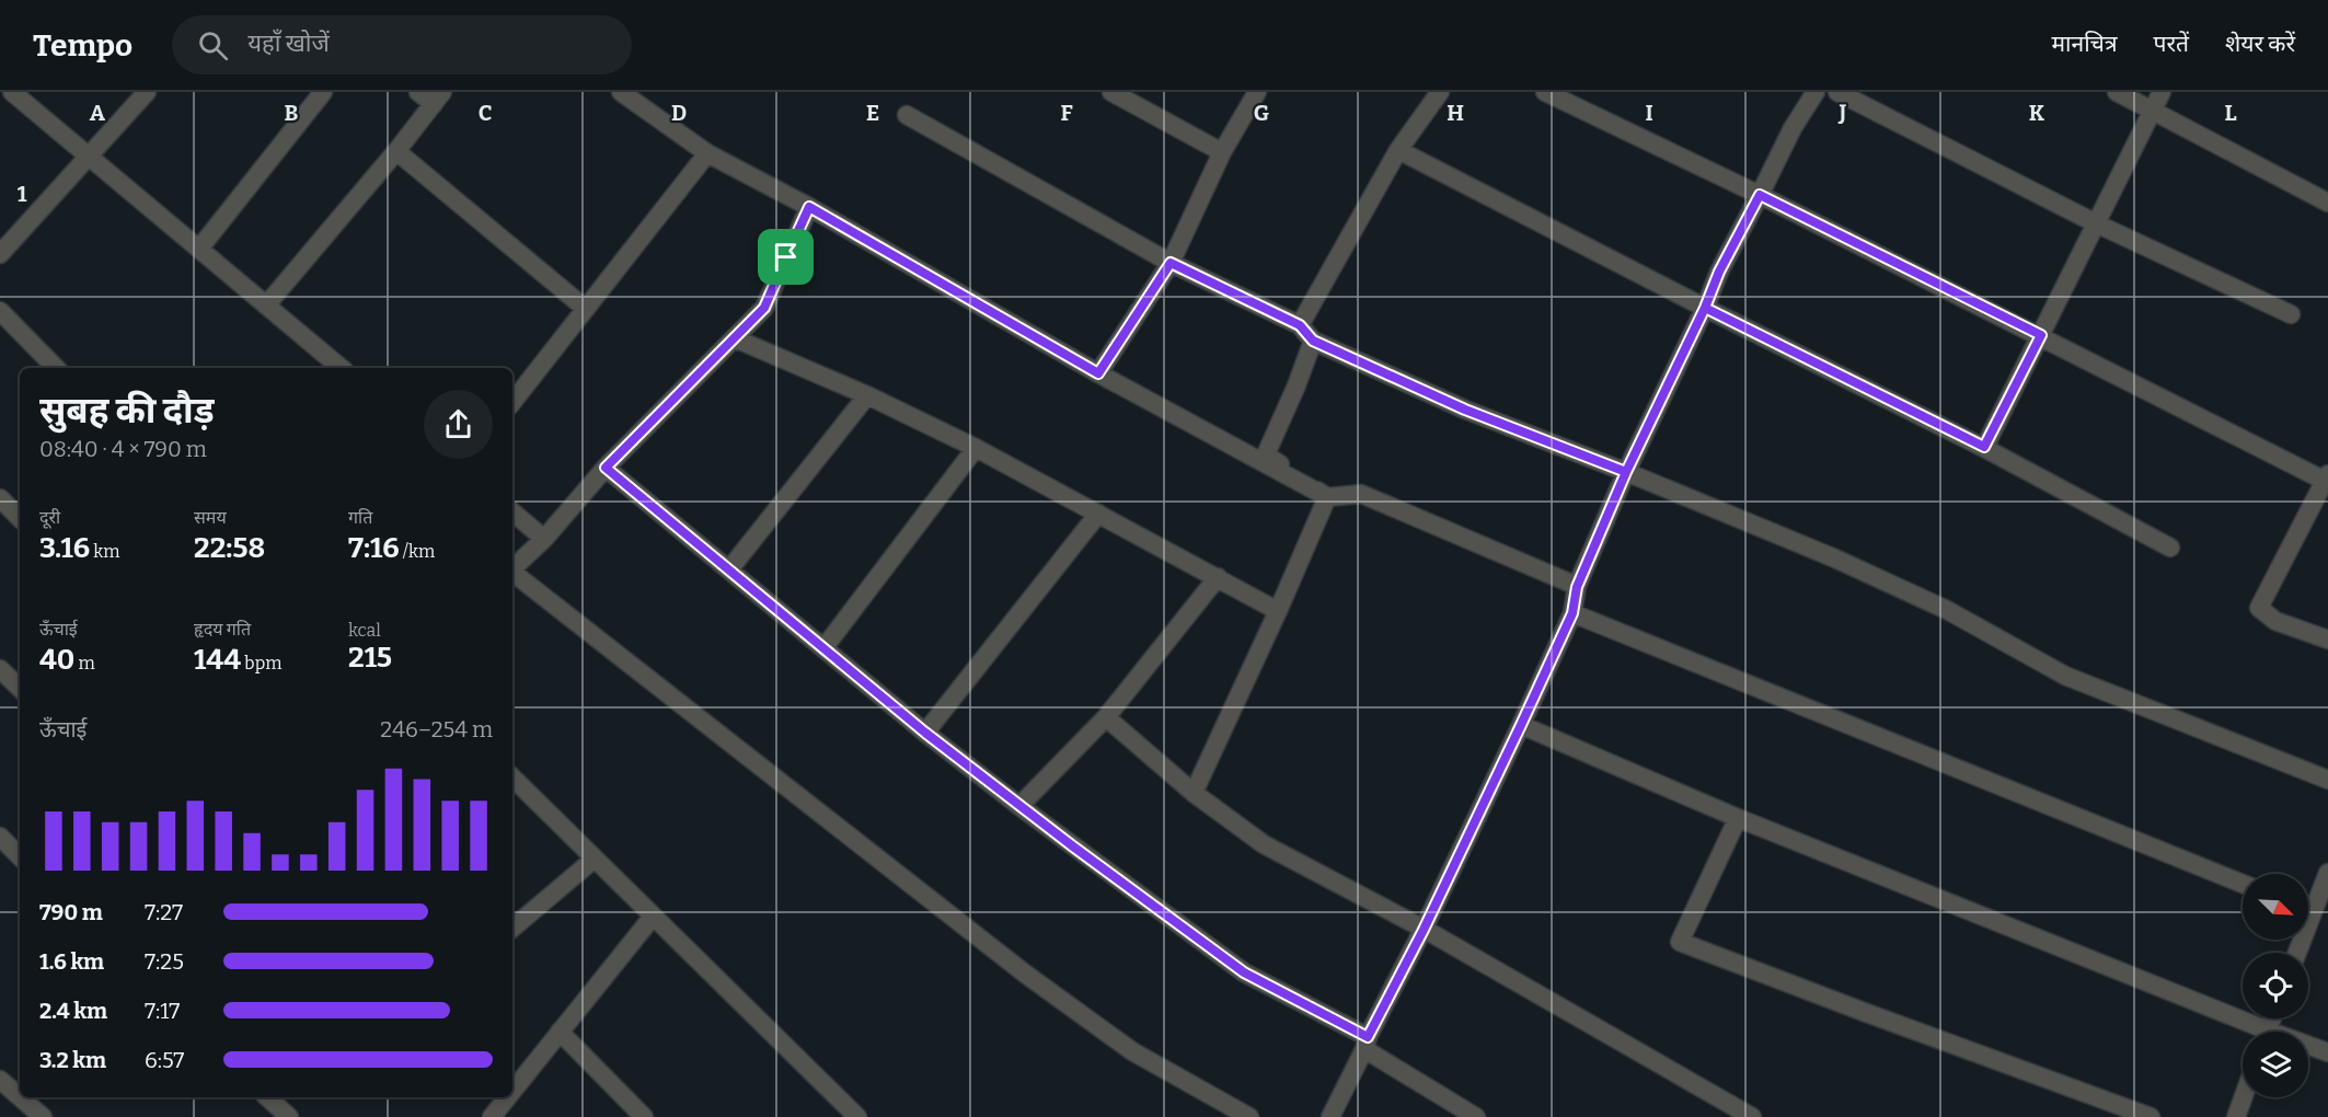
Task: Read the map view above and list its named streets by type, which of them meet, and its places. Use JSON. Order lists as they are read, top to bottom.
{
  "north": "bottom right",
  "page": {
    "header": "Tempo",
    "search": "यहाँ खोजें",
    "nav": ["मानचित्र", "परतें", "शेयर करें"],
    "heading": ["सुबह की दौड़", "08:40 · 4 × 790 m"],
    "stats": [
      ["दूरी", "3.16 km"],
      ["समय", "22:58"],
      ["गति", "7:16 /km"],
      ["ऊँचाई", "40 m"],
      ["हृदय गति", "144 bpm"],
      ["kcal", "215"]
    ],
    "chart": ["ऊँचाई", "246–254 m"],
    "list": [
      {
        "name": "790 m",
        "note": "7:27"
      },
      {
        "name": "1.6 km",
        "note": "7:25"
      },
      {
        "name": "2.4 km",
        "note": "7:17"
      },
      {
        "name": "3.2 km",
        "note": "6:57"
      }
    ]
  },
  "grid": {
    "columns": [
      "A",
      "B",
      "C",
      "D",
      "E",
      "F",
      "G",
      "H",
      "I",
      "J",
      "K",
      "L"
    ],
    "rows": ["1"]
  }
}
